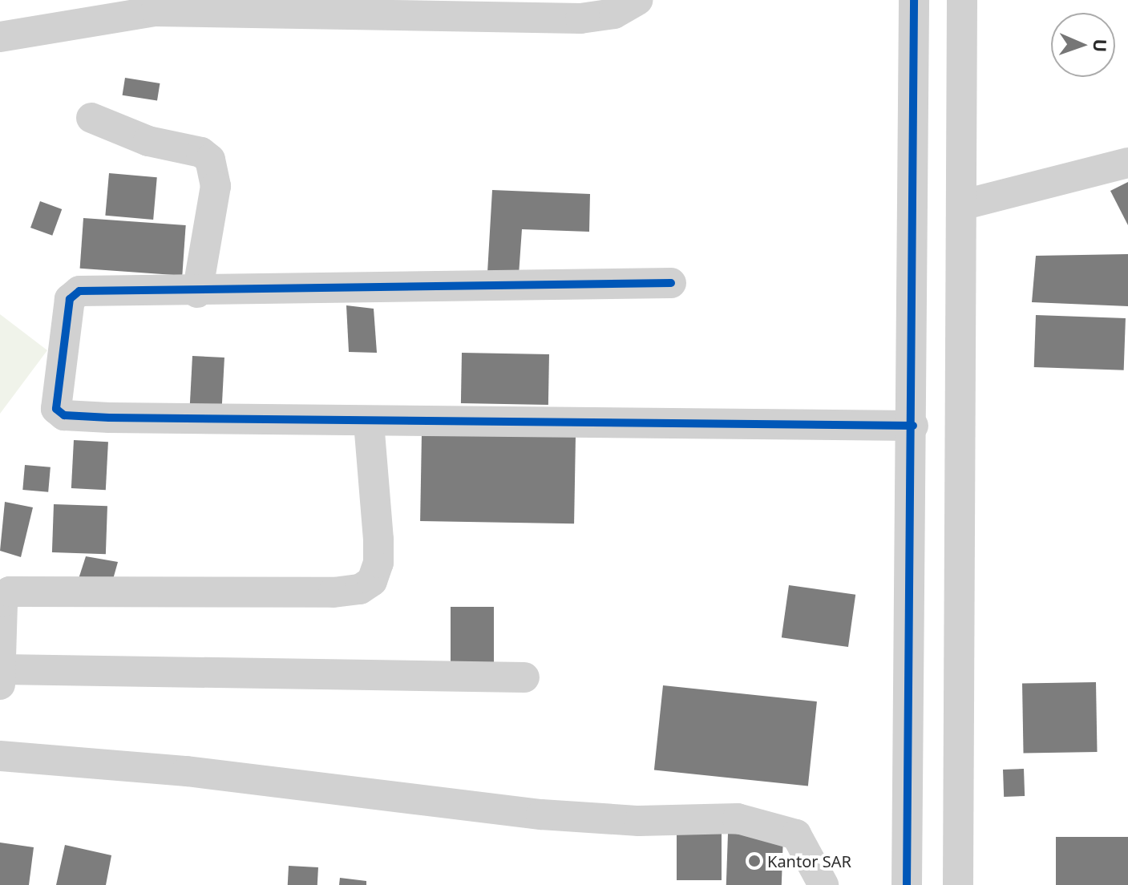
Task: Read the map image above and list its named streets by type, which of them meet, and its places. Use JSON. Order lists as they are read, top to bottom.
{
  "places": ["Kantor SAR"],
  "north": "right"
}
